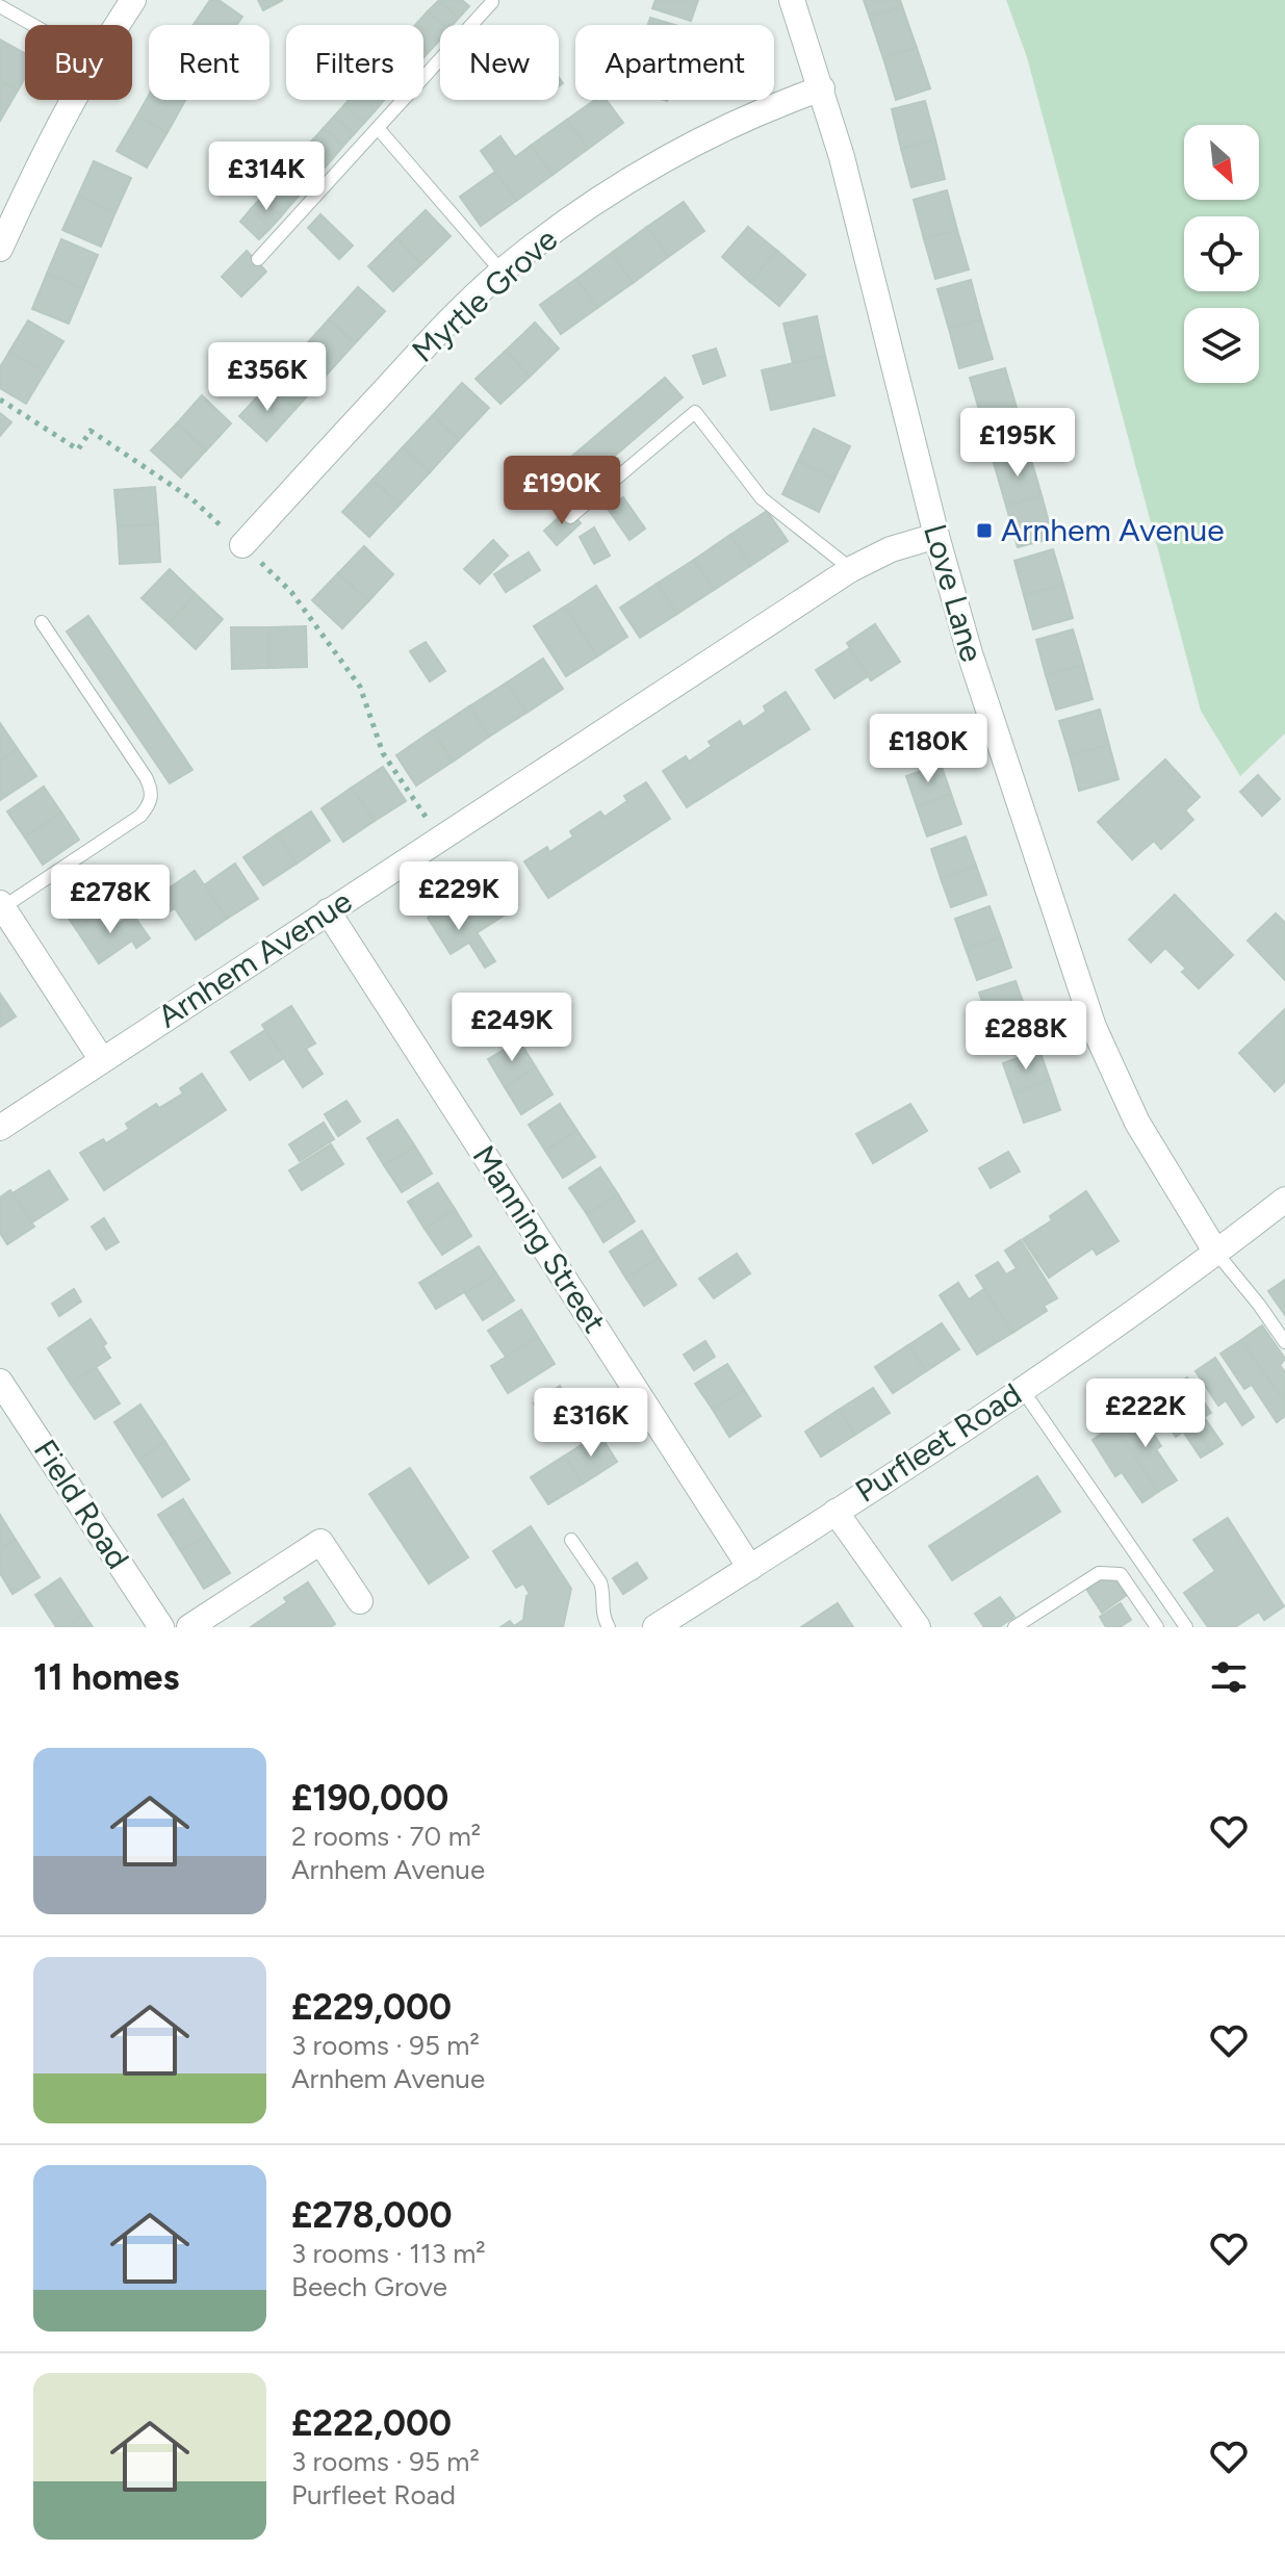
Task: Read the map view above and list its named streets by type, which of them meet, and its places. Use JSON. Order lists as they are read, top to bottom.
{
  "streets": {
    "street": [
      "Myrtle Grove",
      "Love Lane",
      "Arnhem Avenue",
      "Manning Street",
      "Purfleet Road",
      "Field Road"
    ]
  },
  "crossings": [
    ["Myrtle Grove", "Love Lane"],
    ["Love Lane", "Arnhem Avenue"],
    ["Love Lane", "Purfleet Road"],
    ["Arnhem Avenue", "Manning Street"],
    ["Manning Street", "Purfleet Road"]
  ],
  "places": {
    "transit": ["Arnhem Avenue"]
  },
  "north": "bottom right",
  "page": {
    "chip": [
      "Buy",
      "Rent",
      "Filters",
      "New",
      "Apartment"
    ],
    "price": [
      "£314K",
      "£356K",
      "£195K",
      "£190K",
      "£180K",
      "£229K",
      "£278K",
      "£249K",
      "£288K",
      "£222K",
      "£316K"
    ],
    "heading": "11 homes",
    "list": [
      {
        "name": "£190,000",
        "note": "2 rooms · 70 m² · Arnhem Avenue"
      },
      {
        "name": "£229,000",
        "note": "3 rooms · 95 m² · Arnhem Avenue"
      },
      {
        "name": "£278,000",
        "note": "3 rooms · 113 m² · Beech Grove"
      },
      {
        "name": "£222,000",
        "note": "3 rooms · 95 m² · Purfleet Road"
      }
    ]
  }
}
